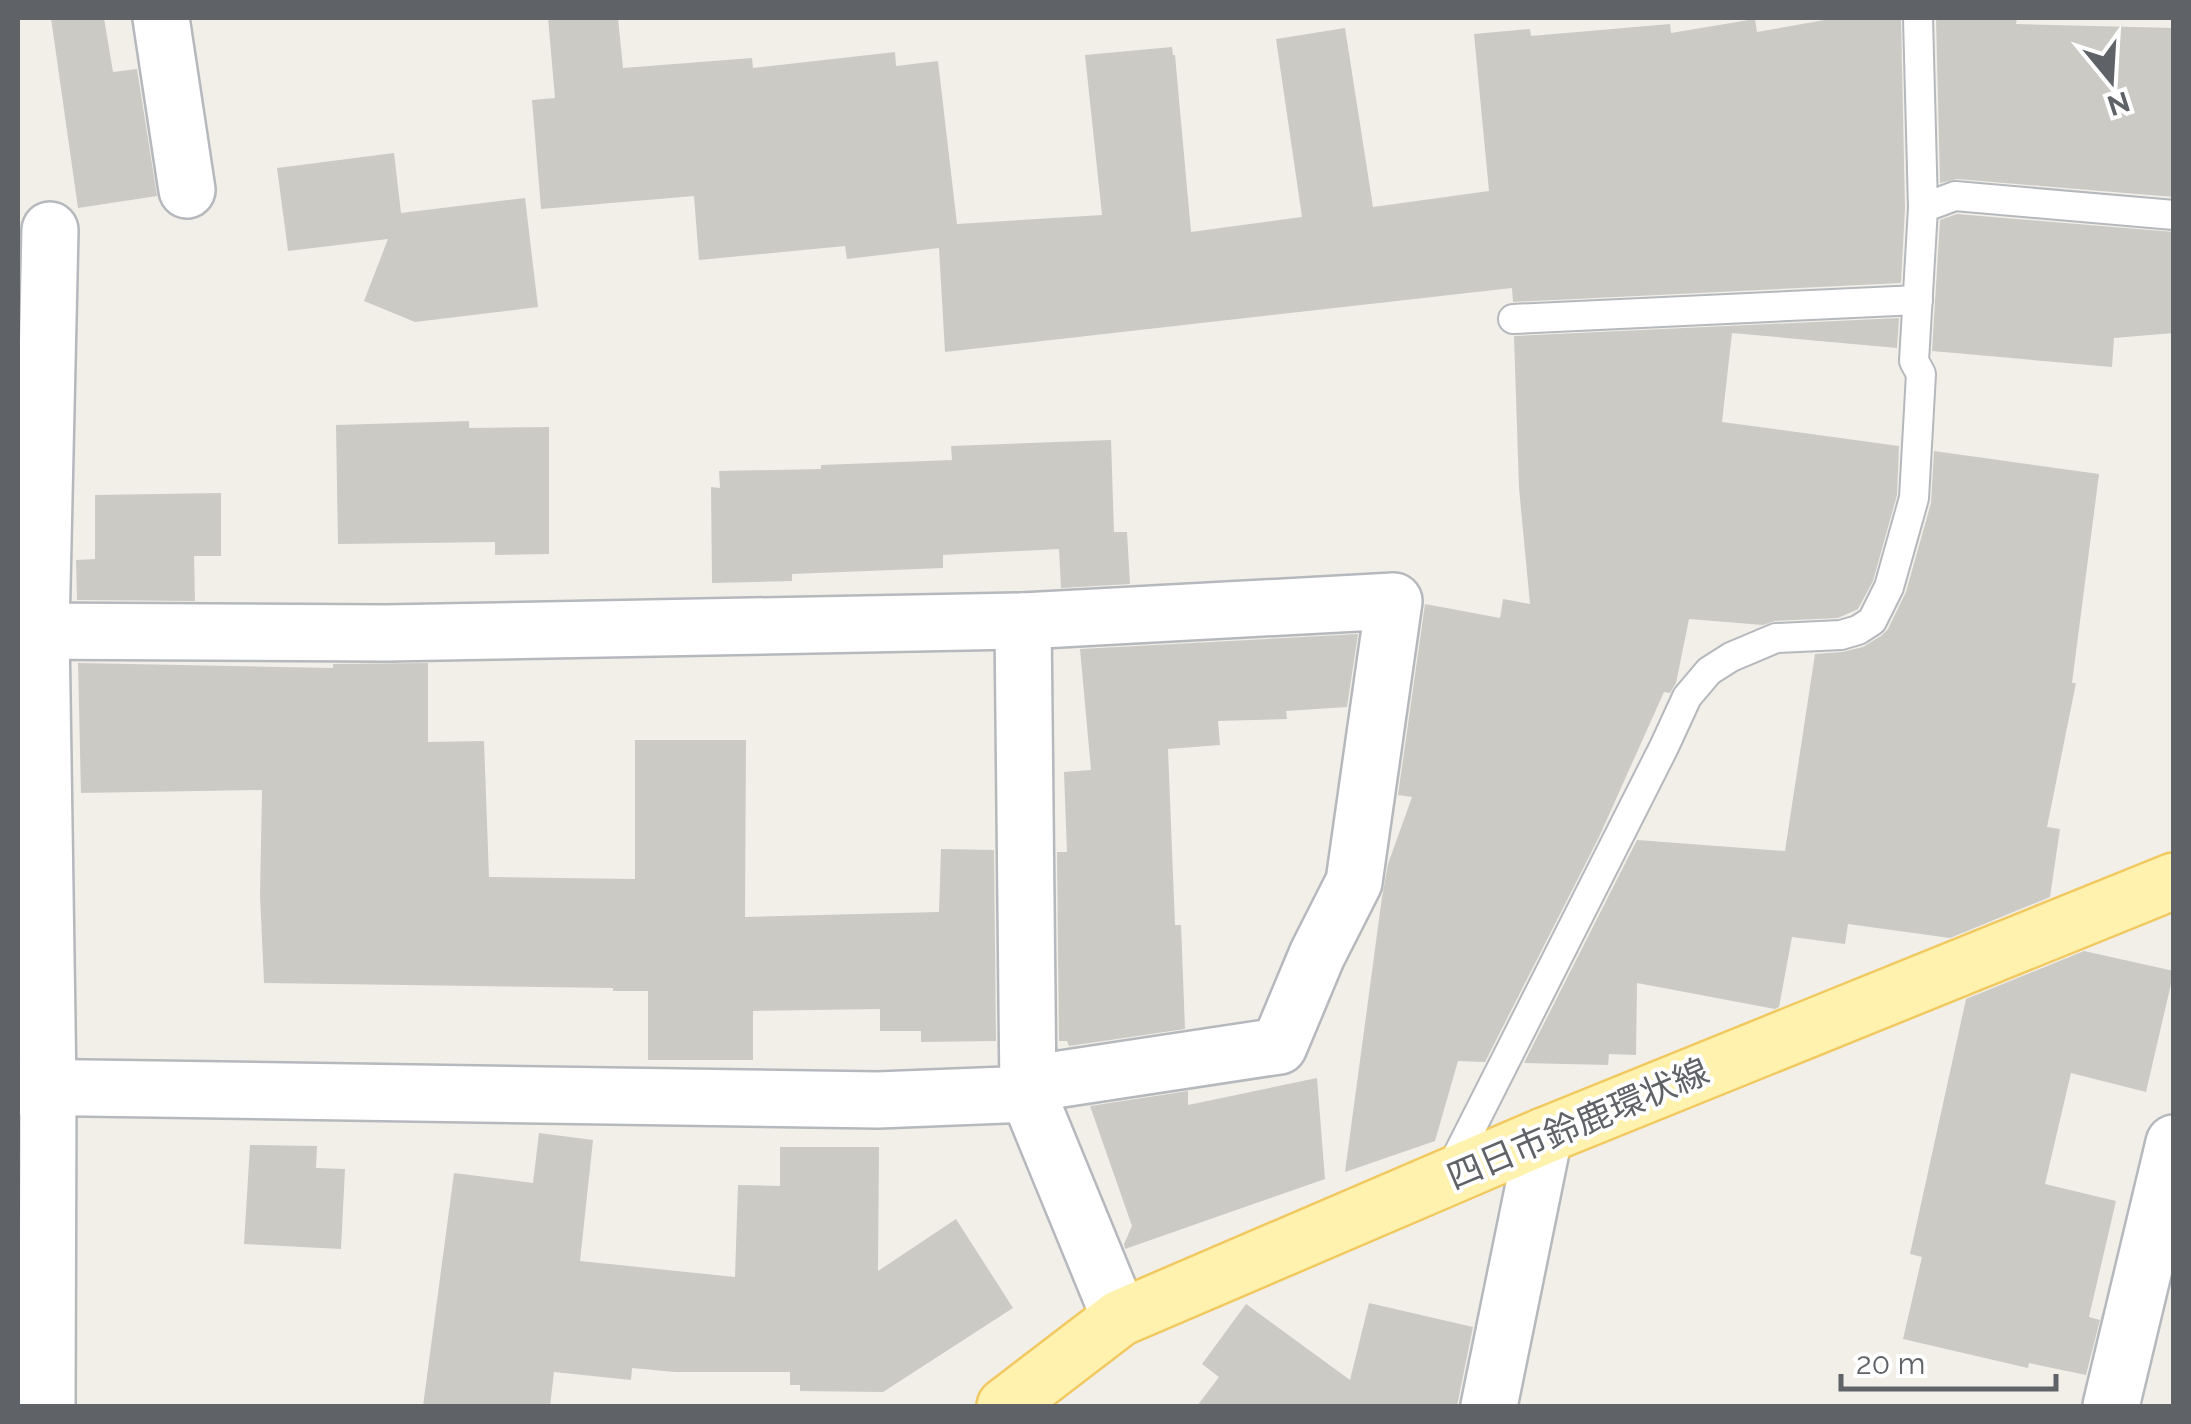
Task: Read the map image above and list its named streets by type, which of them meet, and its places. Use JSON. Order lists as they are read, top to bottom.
{
  "streets": {
    "main road": ["四日市鈴鹿環状線"]
  },
  "scale_bar": "20 m",
  "north": "bottom"
}
